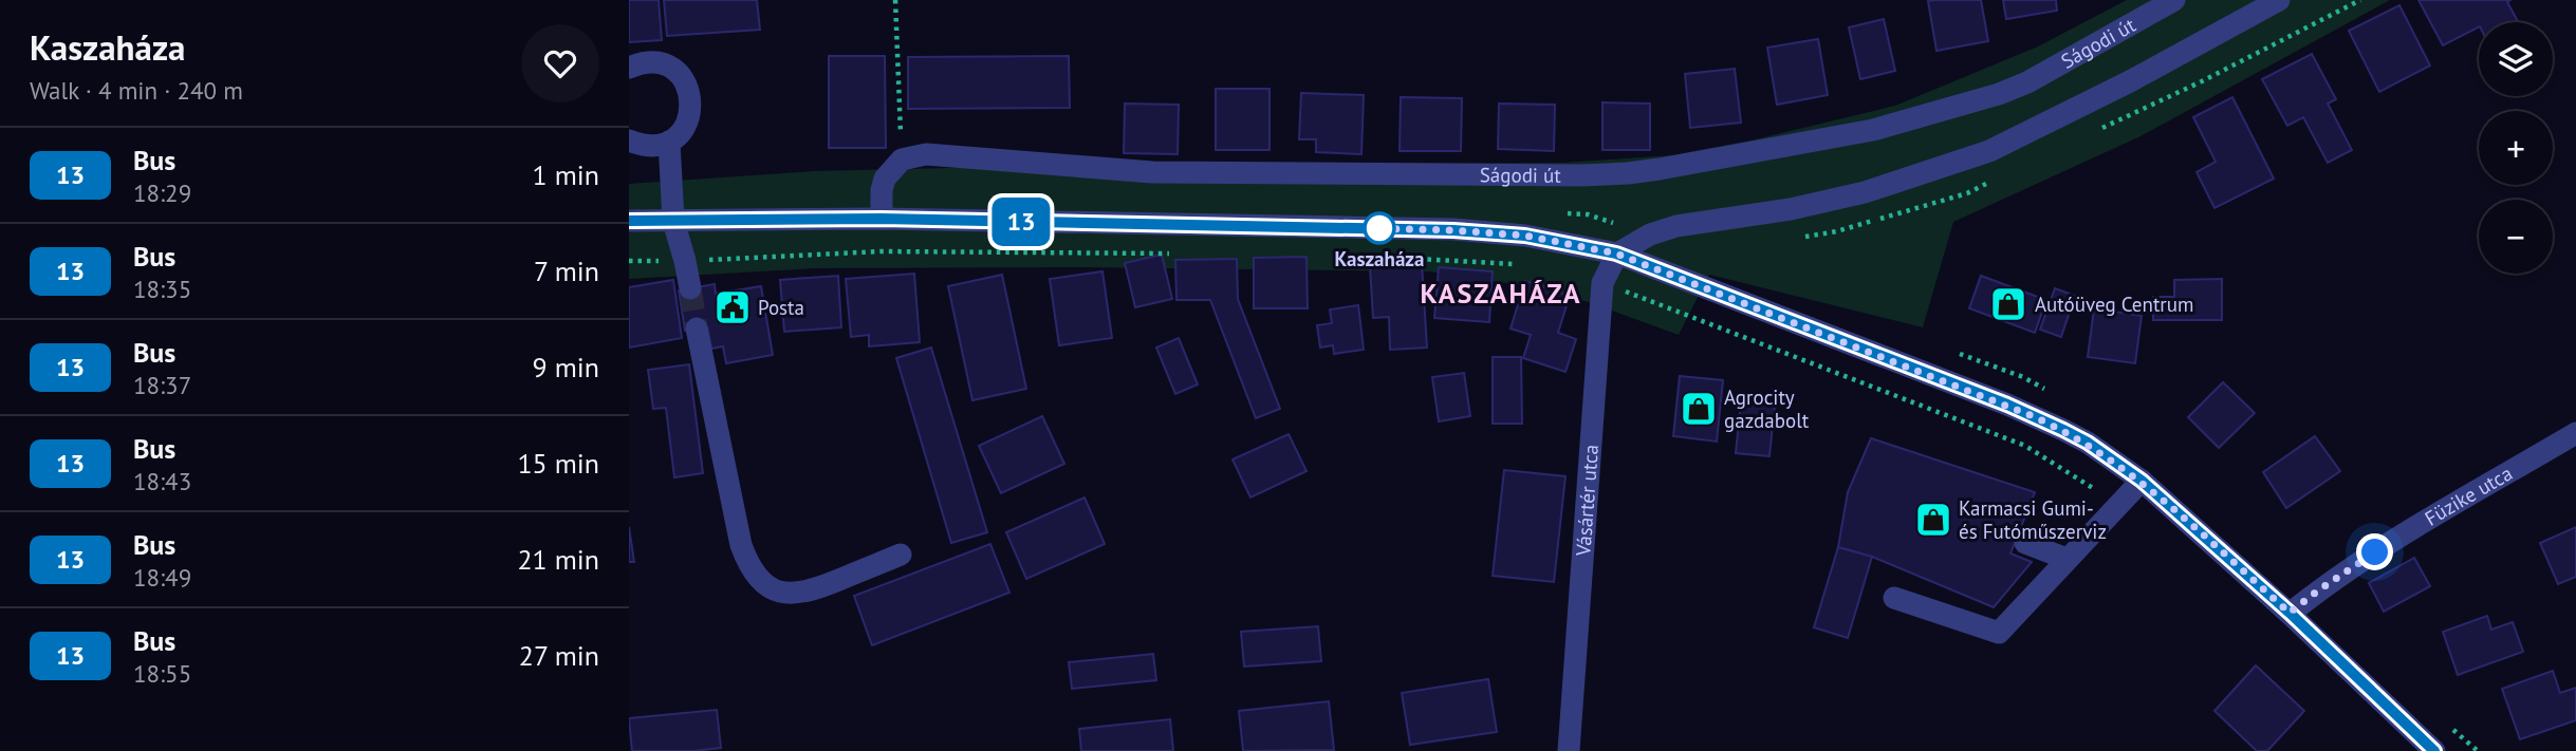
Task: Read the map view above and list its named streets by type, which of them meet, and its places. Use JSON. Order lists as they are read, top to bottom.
{
  "streets": {
    "street": ["Ságodi út", "Füzike utca", "Vásártér utca"]
  },
  "districts": ["KASZAHÁZA"],
  "places": {
    "other": ["Kaszaháza"],
    "shop": ["Autóüveg Centrum", "Agrocity gazdabolt", "Karmacsi Gumi- és Futóműszerviz"],
    "public building": ["Posta"]
  },
  "lines": ["bus line 13"],
  "page": {
    "heading": ["Kaszaháza", "Walk · 4 min · 240 m"],
    "on_map": "13",
    "map_buttons": ["+", "−"],
    "list": [
      {
        "mark": "13",
        "name": "Bus",
        "note": "18:29",
        "value": "1 min"
      },
      {
        "mark": "13",
        "name": "Bus",
        "note": "18:35",
        "value": "7 min"
      },
      {
        "mark": "13",
        "name": "Bus",
        "note": "18:37",
        "value": "9 min"
      },
      {
        "mark": "13",
        "name": "Bus",
        "note": "18:43",
        "value": "15 min"
      },
      {
        "mark": "13",
        "name": "Bus",
        "note": "18:49",
        "value": "21 min"
      },
      {
        "mark": "13",
        "name": "Bus",
        "note": "18:55",
        "value": "27 min"
      }
    ]
  }
}
